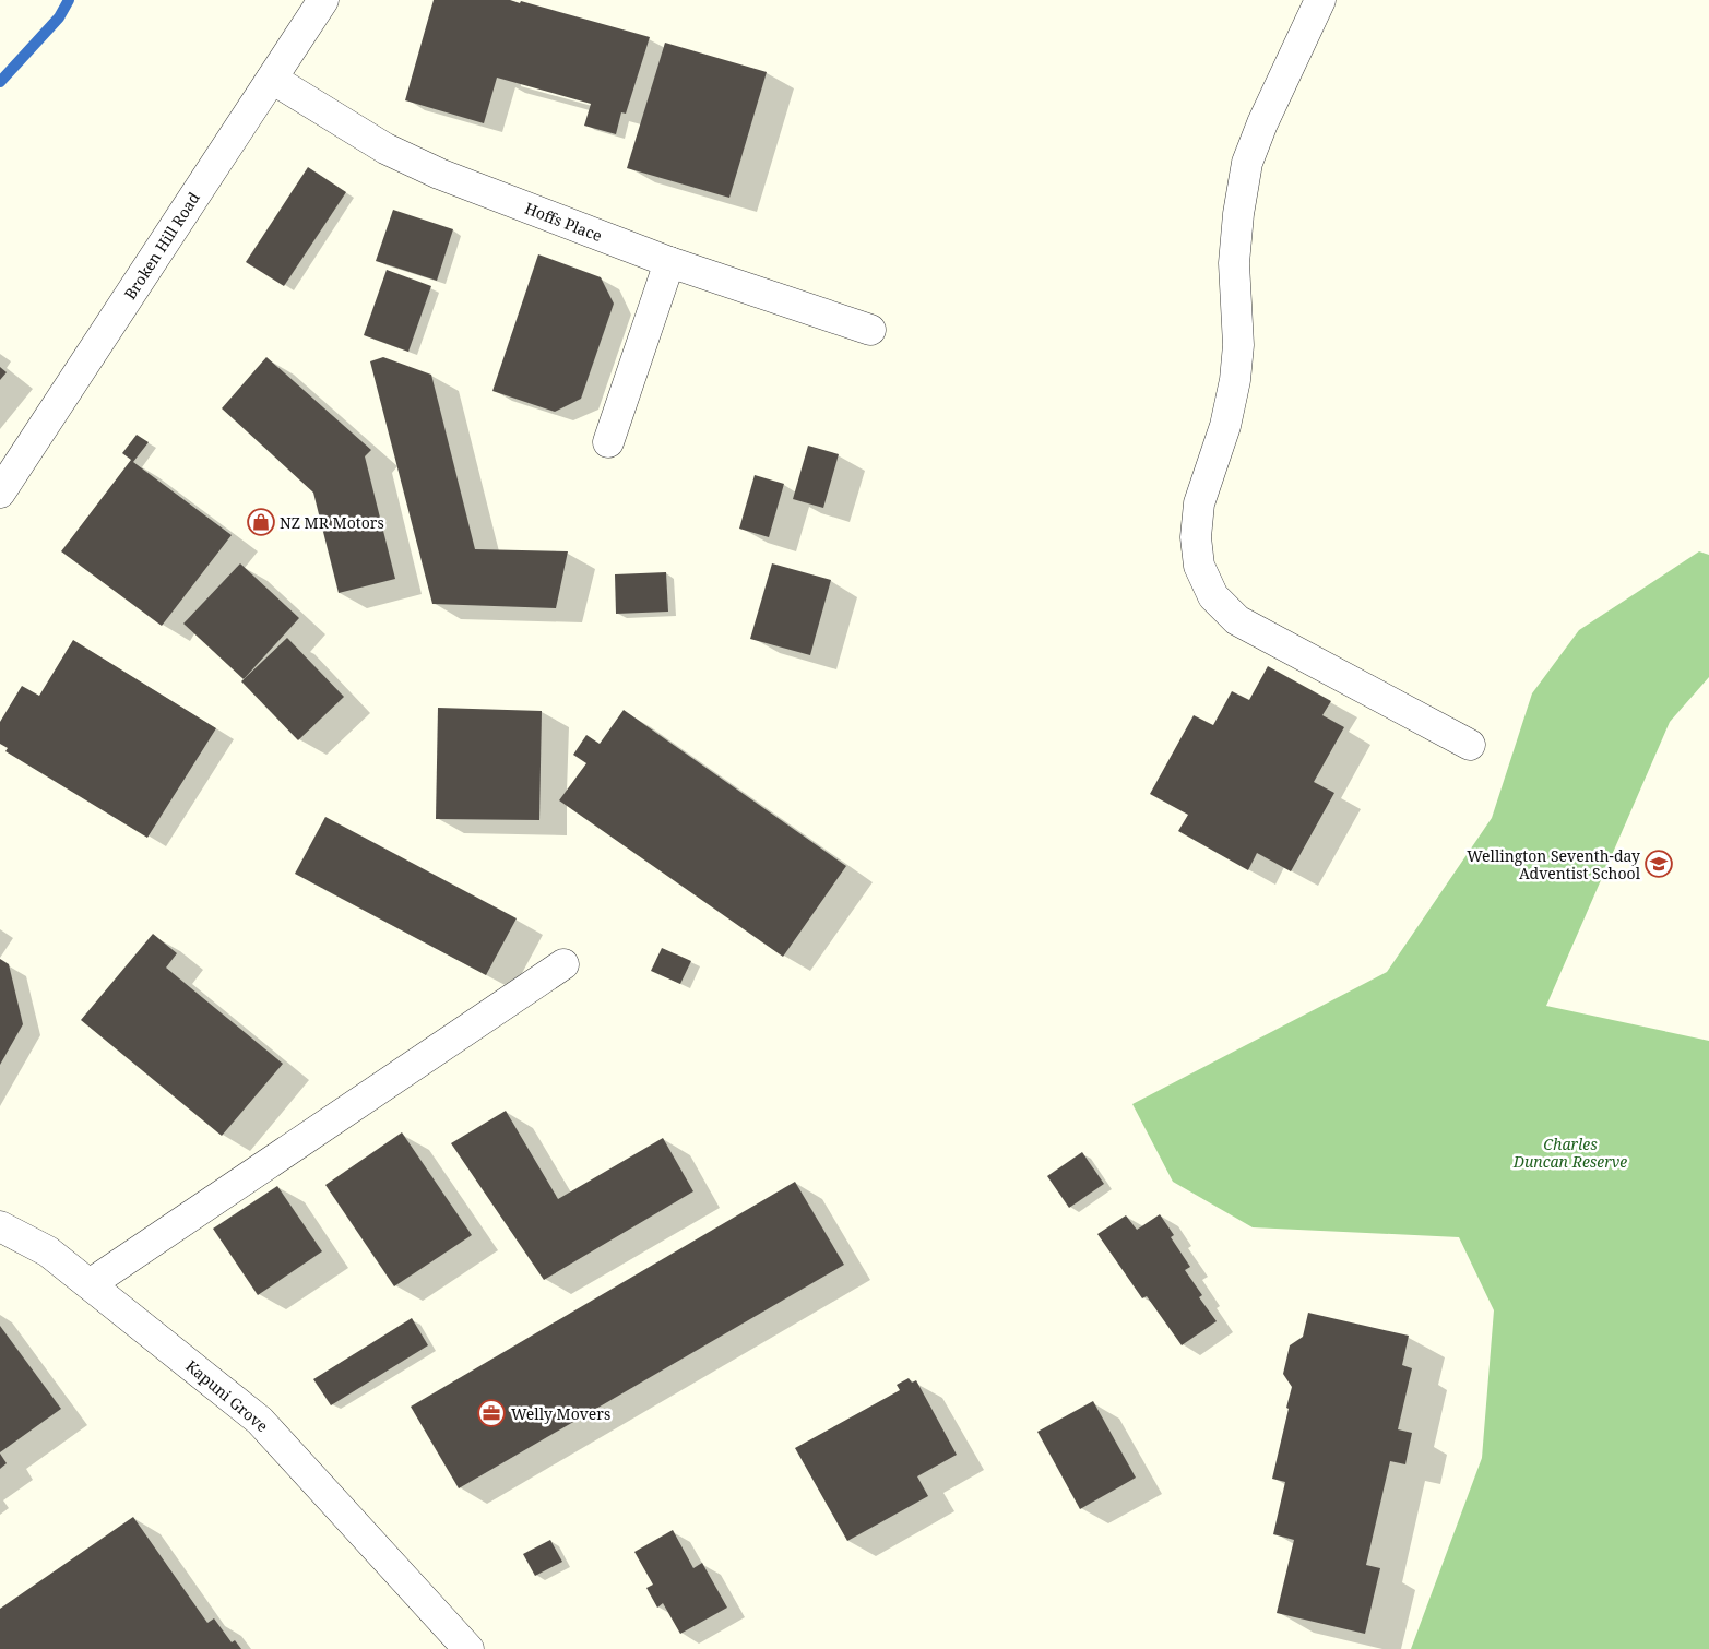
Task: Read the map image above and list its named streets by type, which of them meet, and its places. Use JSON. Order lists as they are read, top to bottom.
{
  "streets": {
    "street": ["Hoffs Place", "Broken Hill Road", "Kapuni Grove"]
  },
  "crossings": [
    ["Hoffs Place", "Broken Hill Road"]
  ],
  "parks": ["Charles Duncan Reserve"],
  "places": {
    "shop": ["NZ MR Motors"],
    "school or university": ["Wellington Seventh-day Adventist School"],
    "office": ["Welly Movers"]
  }
}
